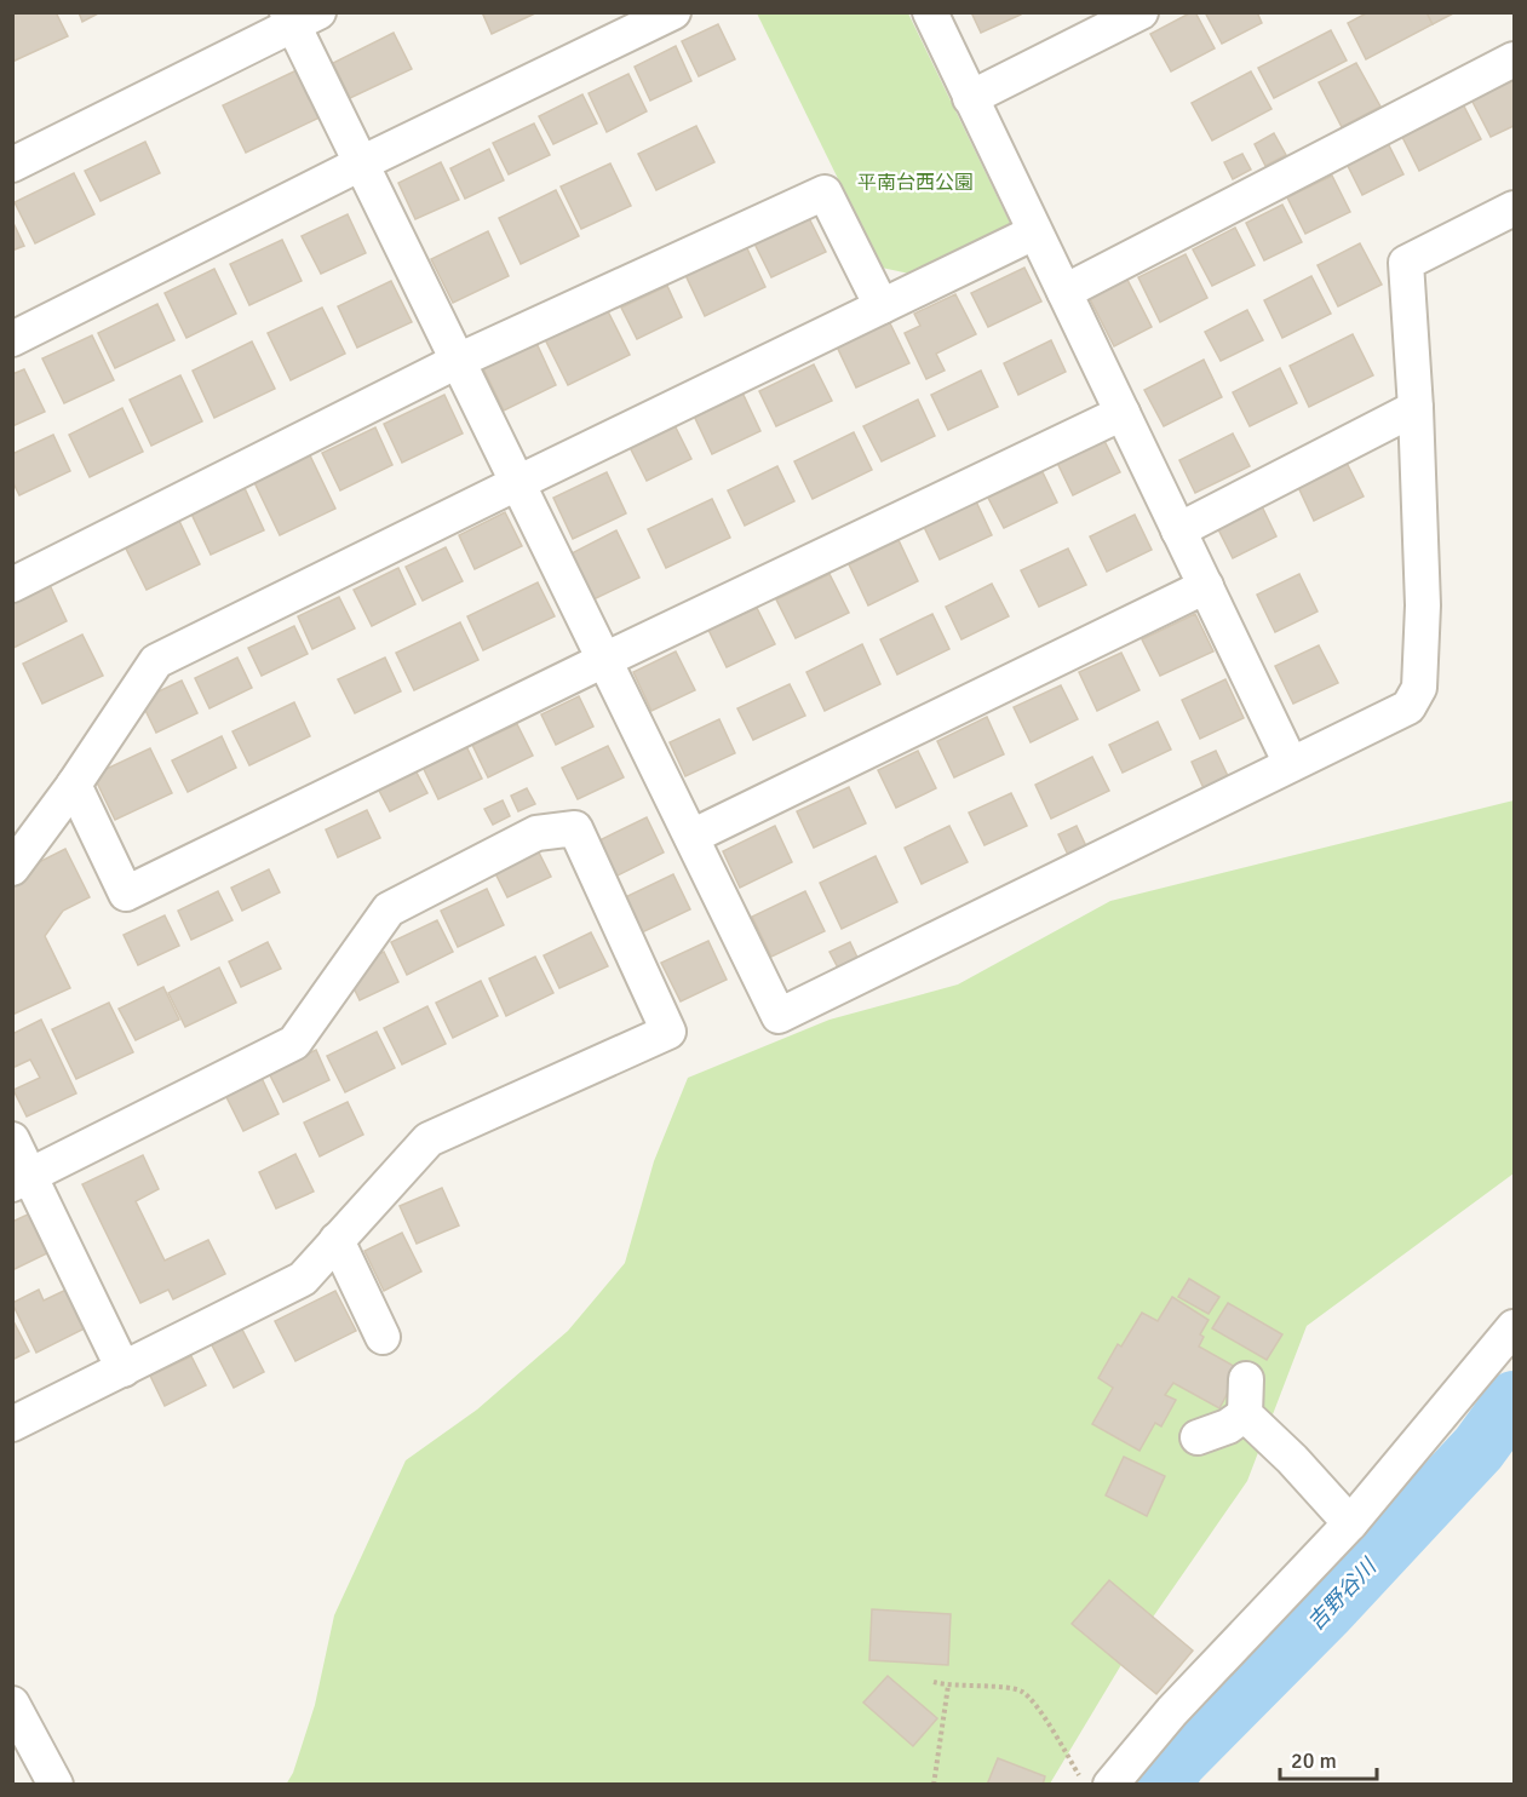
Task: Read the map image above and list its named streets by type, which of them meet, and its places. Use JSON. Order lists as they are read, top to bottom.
{
  "water": ["吉野谷川"],
  "parks": ["平南台西公園"],
  "scale_bar": "20 m"
}
